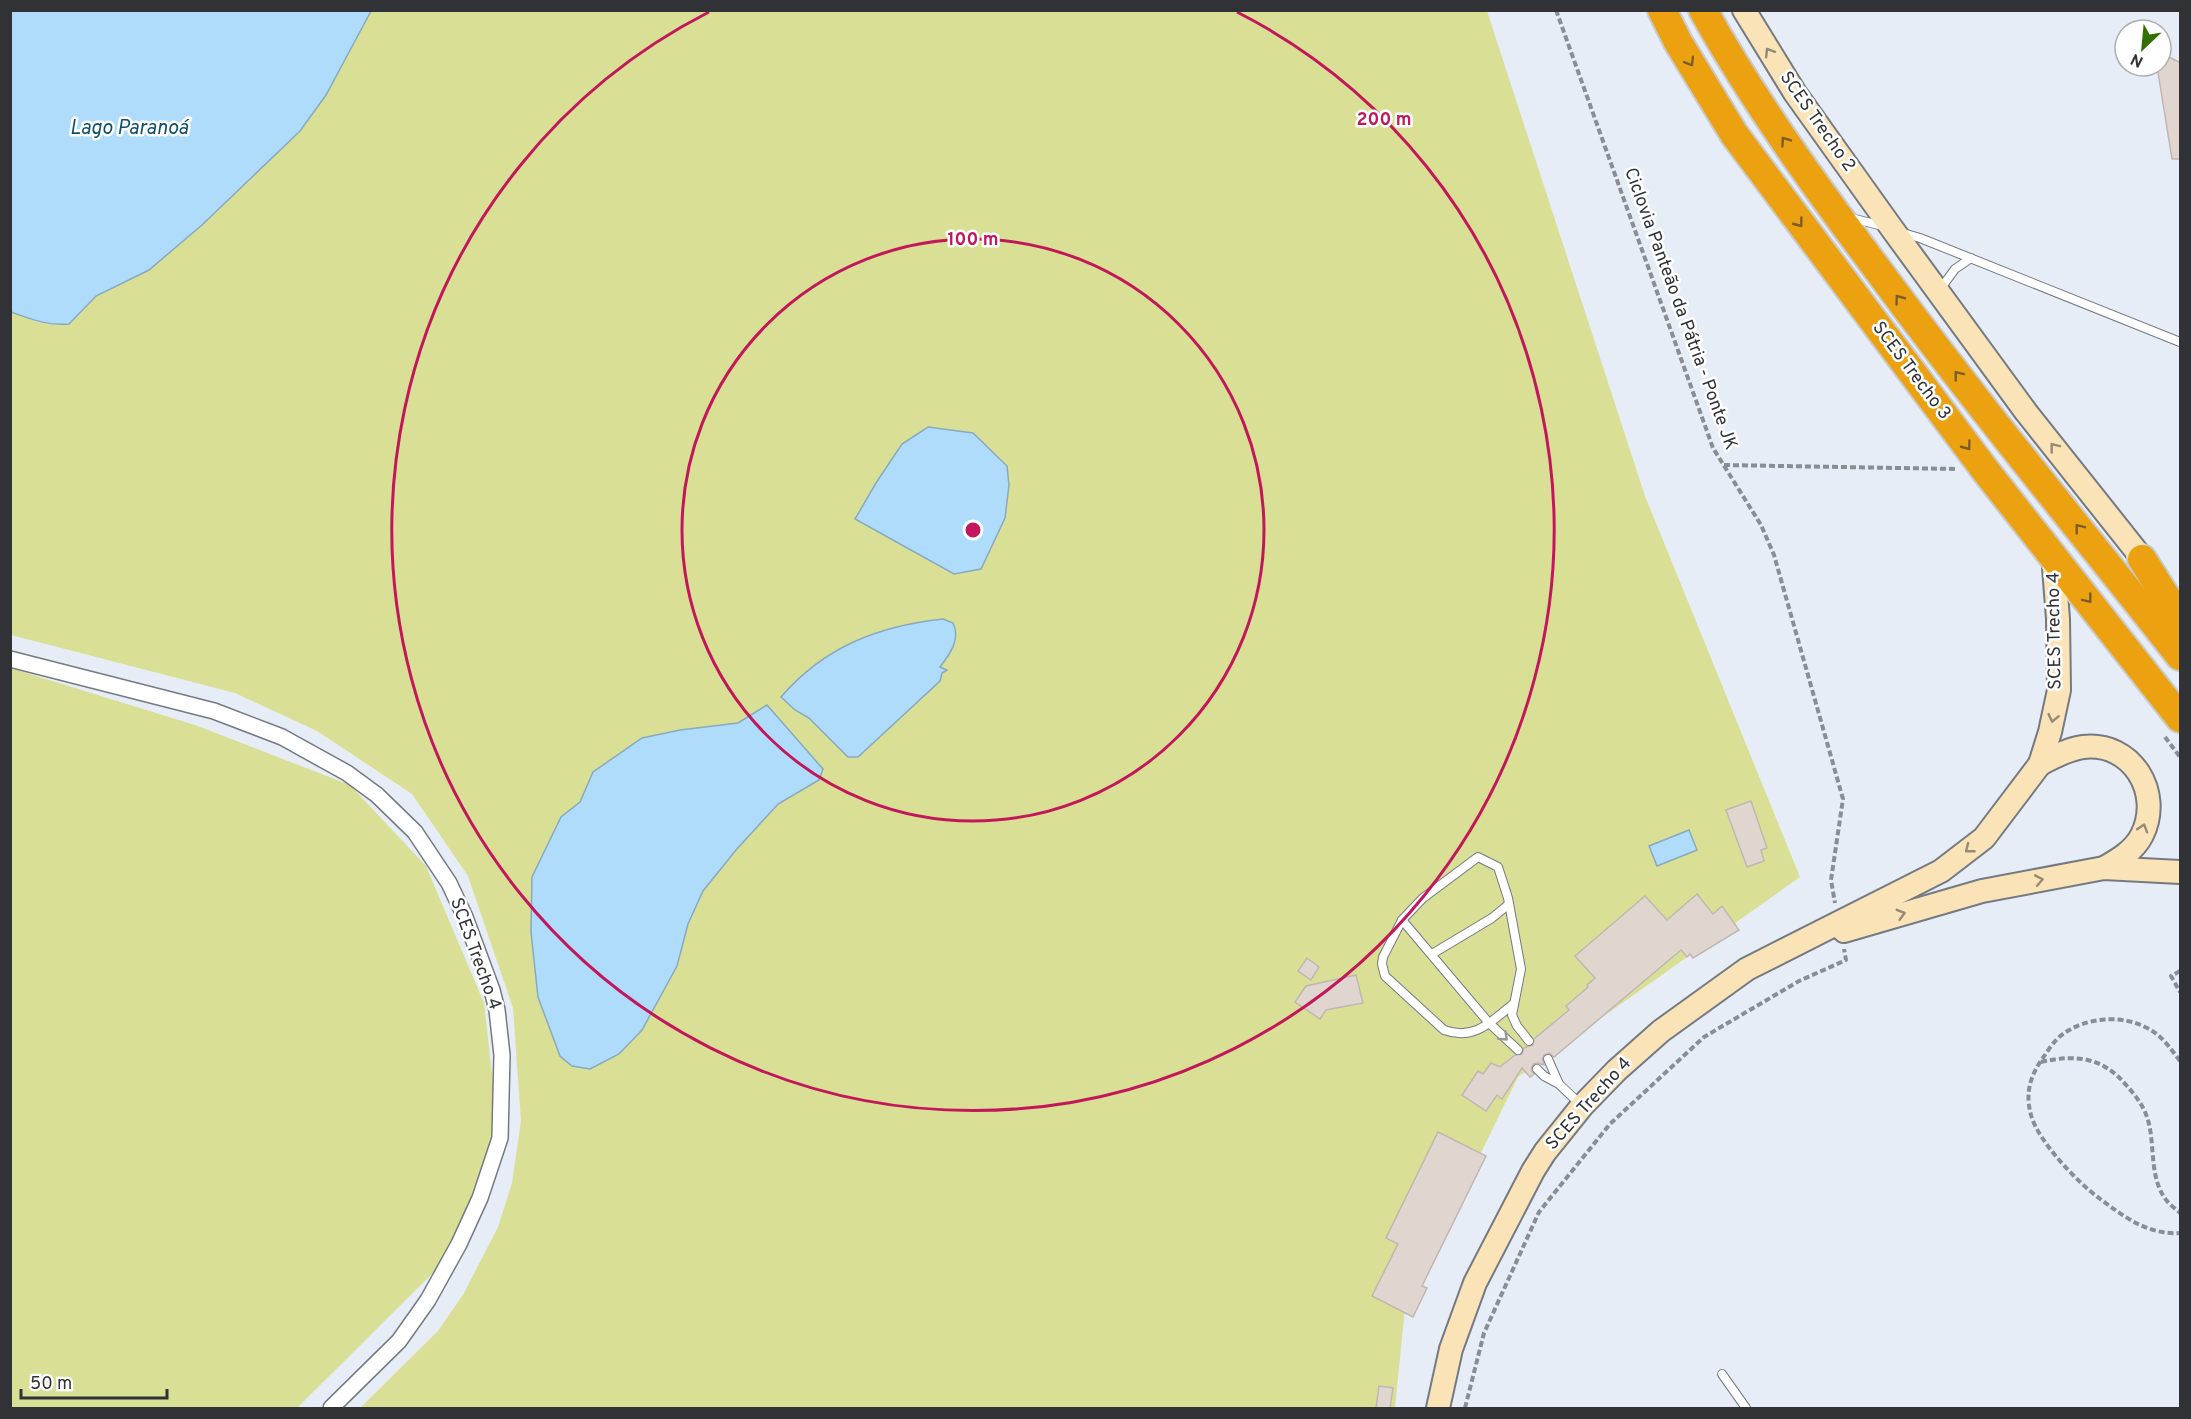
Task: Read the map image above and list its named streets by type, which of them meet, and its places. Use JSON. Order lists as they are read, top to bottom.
{
  "streets": {
    "highway": ["SCES Trecho 3"],
    "street": ["SCES Trecho 2", "SCES Trecho 4"],
    "path": ["Ciclovia Panteão da Pátria - Ponte JK"]
  },
  "crossings": [
    ["Ciclovia Panteão da Pátria - Ponte JK", "SCES Trecho 4"],
    ["SCES Trecho 3", "SCES Trecho 4"]
  ],
  "one_way": ["SCES Trecho 2"],
  "water": ["Lago Paranoá"],
  "scale_bar": "50 m",
  "north": "bottom left",
  "rings": ["200 m", "100 m"]
}
